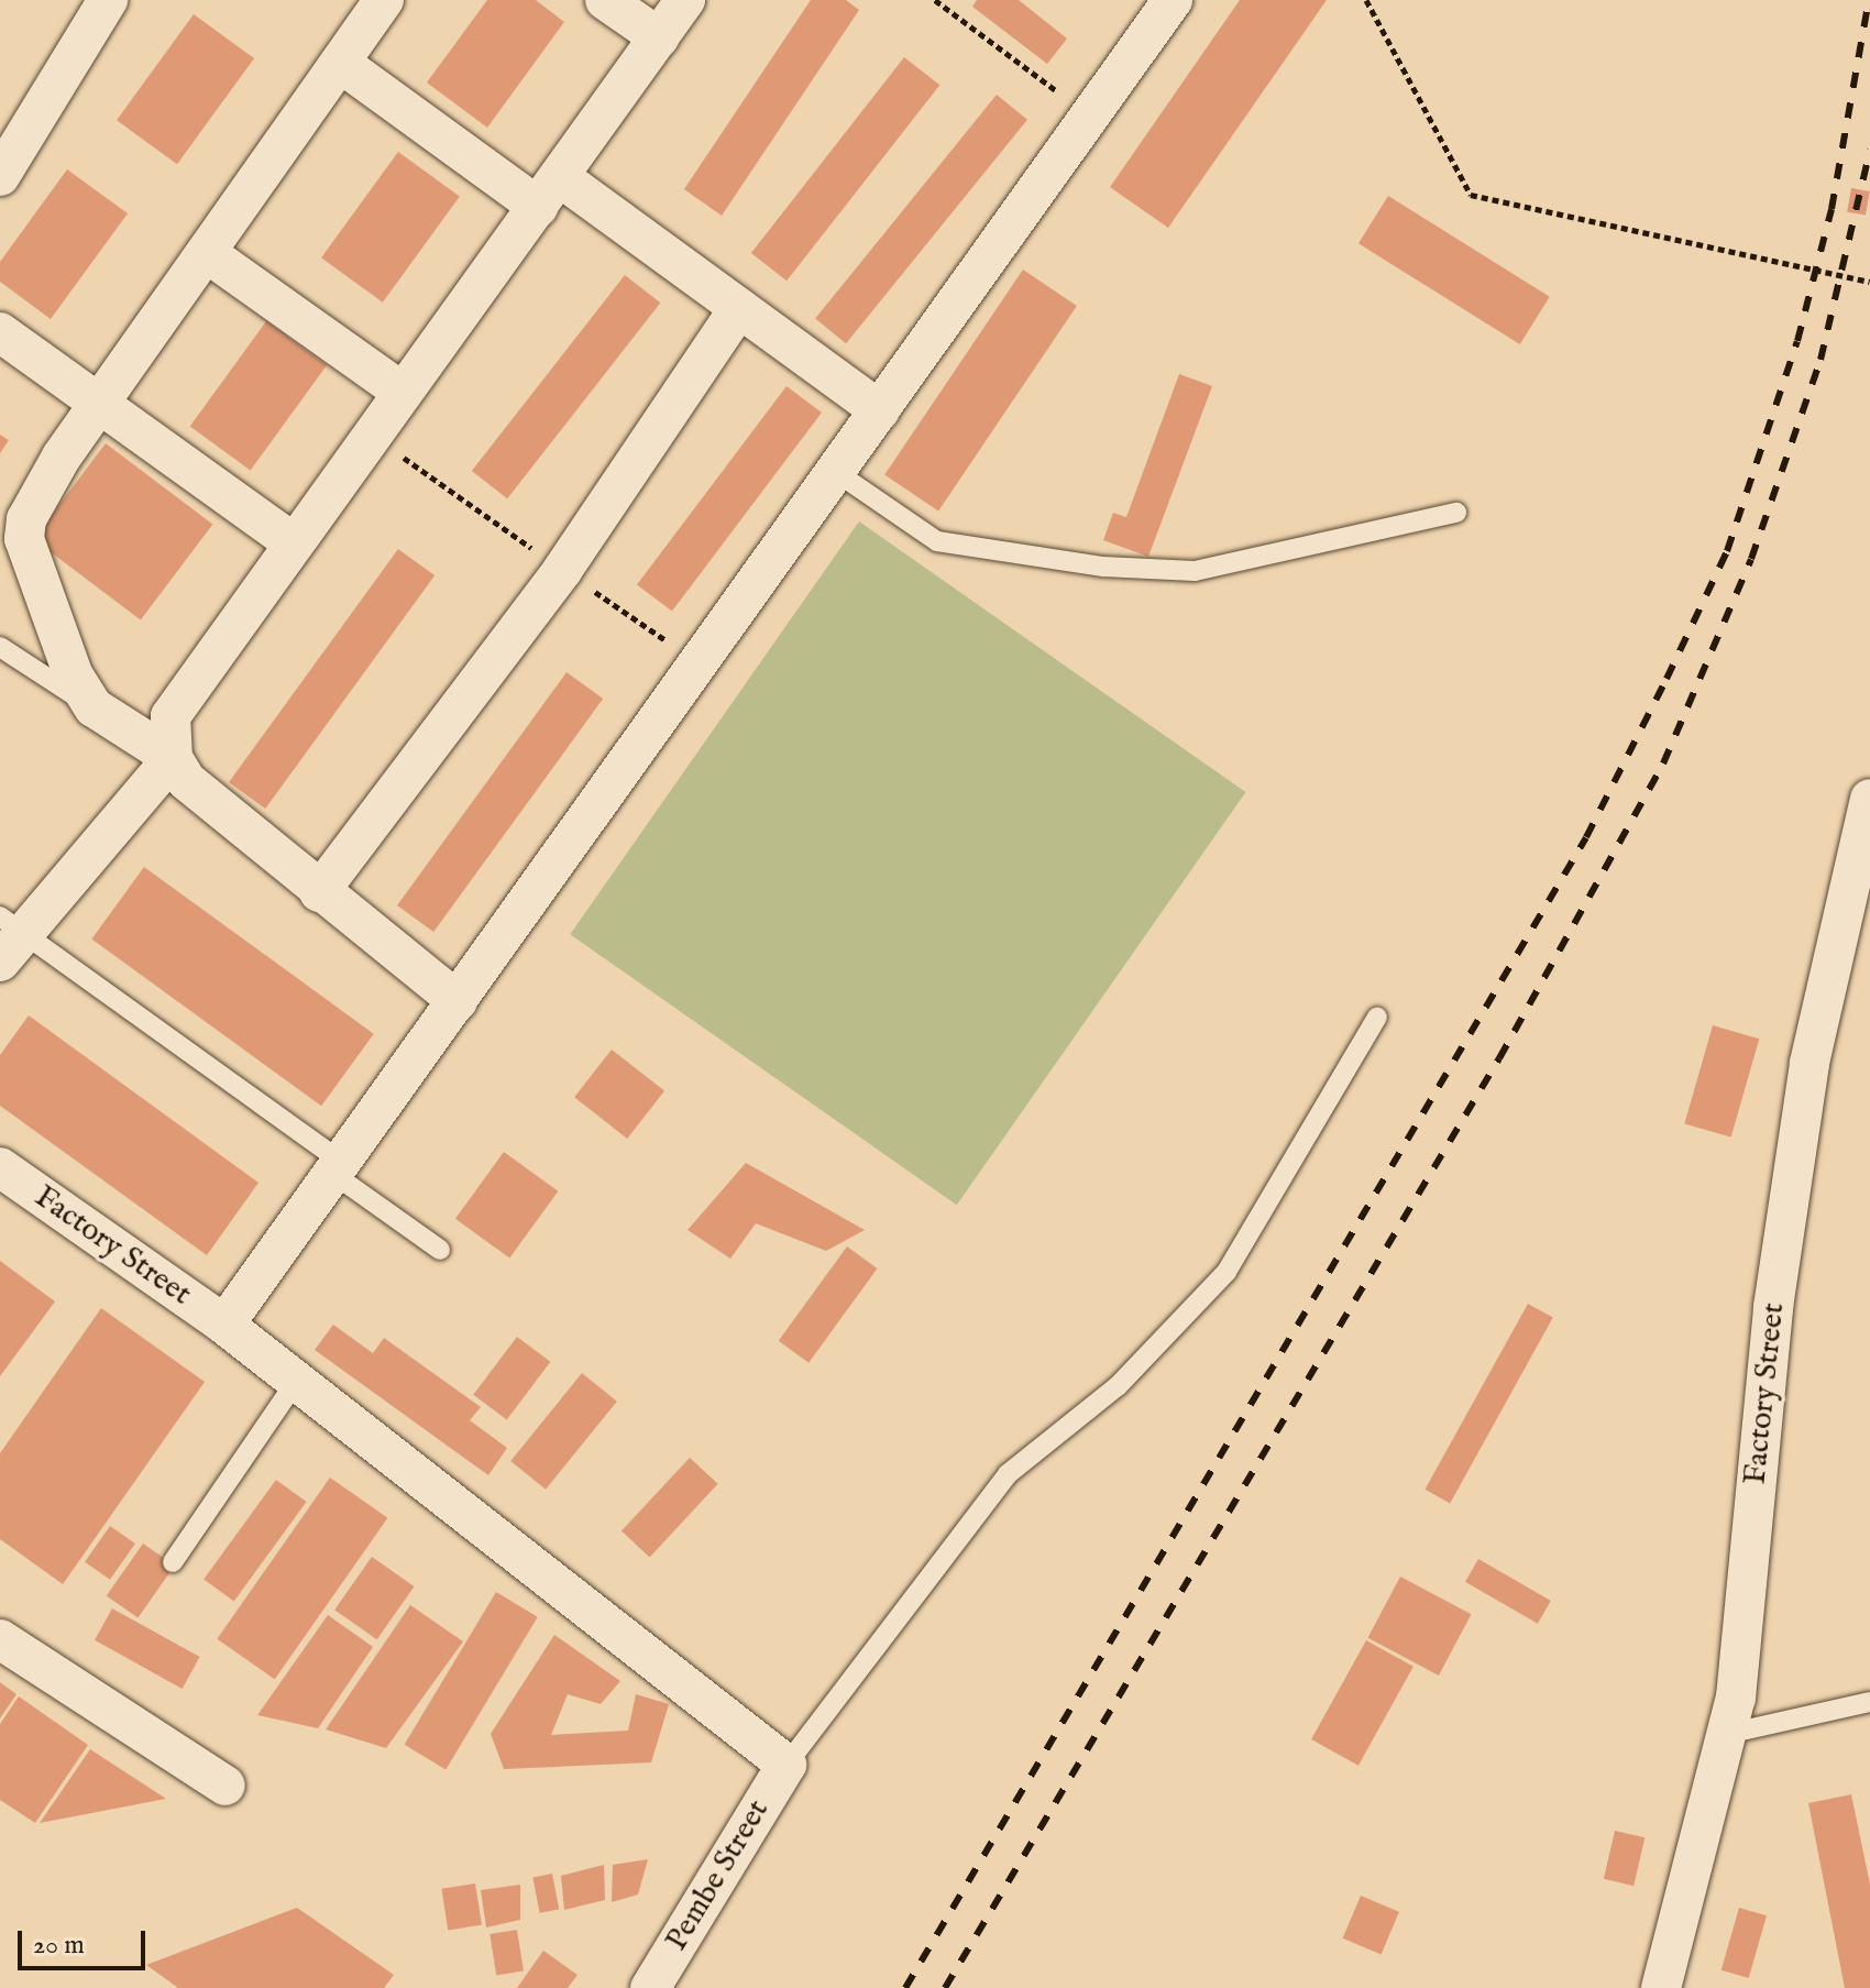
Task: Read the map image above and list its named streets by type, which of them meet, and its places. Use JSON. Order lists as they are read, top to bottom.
{
  "streets": {
    "street": ["Factory Street", "Pembe Street"]
  },
  "crossings": [
    ["Factory Street", "Pembe Street"]
  ],
  "scale_bar": "20 m"
}
